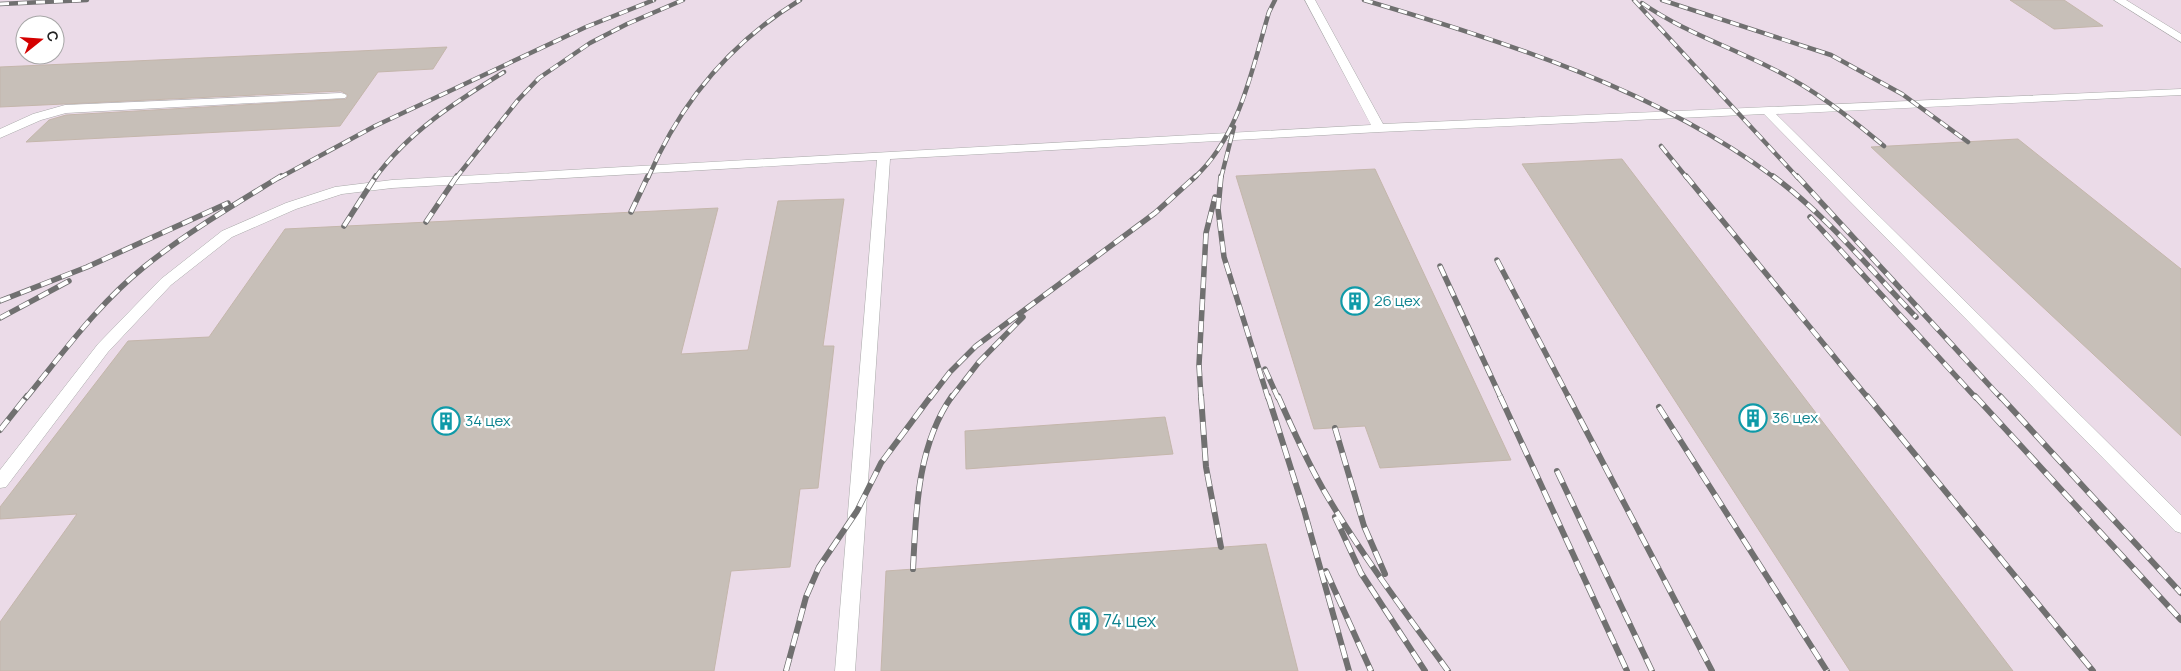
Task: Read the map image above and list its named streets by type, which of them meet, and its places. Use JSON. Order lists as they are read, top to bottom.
{
  "places": {
    "building": [
      "26 цех",
      "36 цех",
      "34 цех",
      "74 цех"
    ]
  },
  "north": "right"
}
